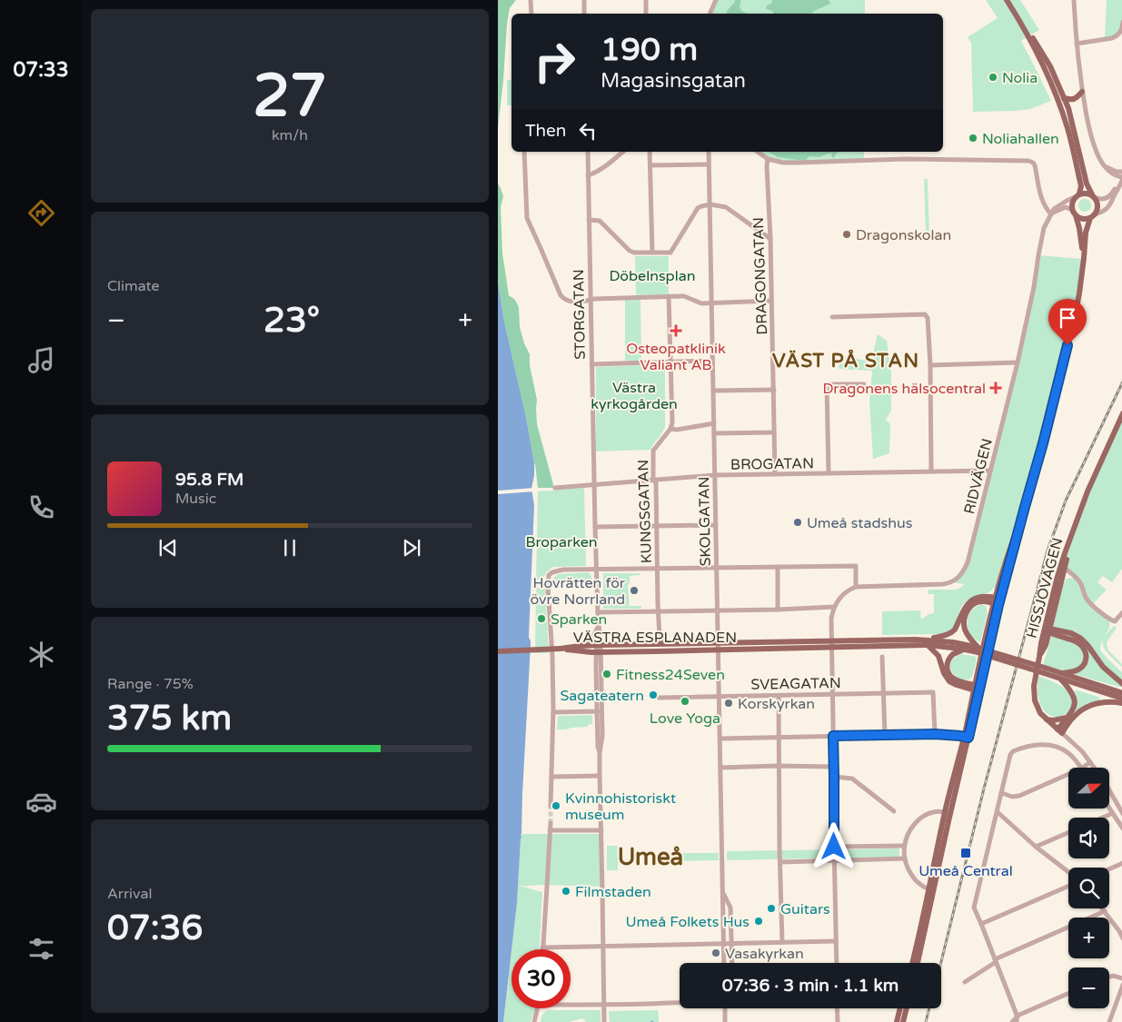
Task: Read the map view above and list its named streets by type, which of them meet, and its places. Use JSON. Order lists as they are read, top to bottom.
{
  "streets": {
    "main road": ["HISSJÖVÄGEN", "VÄSTRA ESPLANADEN"],
    "street": [
      "DRAGONGATAN",
      "STORGATAN",
      "BROGATAN",
      "RIDVÄGEN",
      "KUNGSGATAN",
      "SKOLGATAN",
      "SVEAGATAN"
    ]
  },
  "crossings": [
    ["DRAGONGATAN", "BROGATAN"],
    ["STORGATAN", "BROGATAN"],
    ["STORGATAN", "VÄSTRA ESPLANADEN"],
    ["BROGATAN", "RIDVÄGEN"],
    ["BROGATAN", "KUNGSGATAN"],
    ["BROGATAN", "SKOLGATAN"],
    ["KUNGSGATAN", "VÄSTRA ESPLANADEN"],
    ["SKOLGATAN", "VÄSTRA ESPLANADEN"],
    ["SKOLGATAN", "SVEAGATAN"]
  ],
  "districts": ["VÄST PÅ STAN", "Umeå"],
  "parks": ["Döbelnsplan", "Västra kyrkogården", "Broparken"],
  "places": {
    "other": [
      "Nolia",
      "Noliahallen",
      "Dragonskolan",
      "Umeå stadshus",
      "Hovrätten för övre Norrland",
      "Sparken",
      "Fitness24Seven",
      "Sagateatern",
      "Love Yoga",
      "Korskyrkan",
      "Kvinnohistoriskt museum",
      "Filmstaden",
      "Guitars",
      "Umeå Folkets Hus",
      "Vasakyrkan"
    ],
    "health": ["Osteopatklinik Valiant AB", "Dragonens hälsocentral"],
    "transit": ["Umeå Central"]
  },
  "north": "right",
  "page": {
    "tabs": "07:33",
    "tile": [
      ["27", "km/h"],
      "Climate",
      ["Range · 75%", "375 km"],
      ["Arrival", "07:36"]
    ],
    "turn": ["190 m", "Magasinsgatan"],
    "then": "Then",
    "heat": ["−", "23°", "+"],
    "song": ["95.8 FM", "Music"],
    "map_buttons": ["+", "−"],
    "limit": "30",
    "trip": "07:36 · 3 min · 1.1 km"
  }
}
